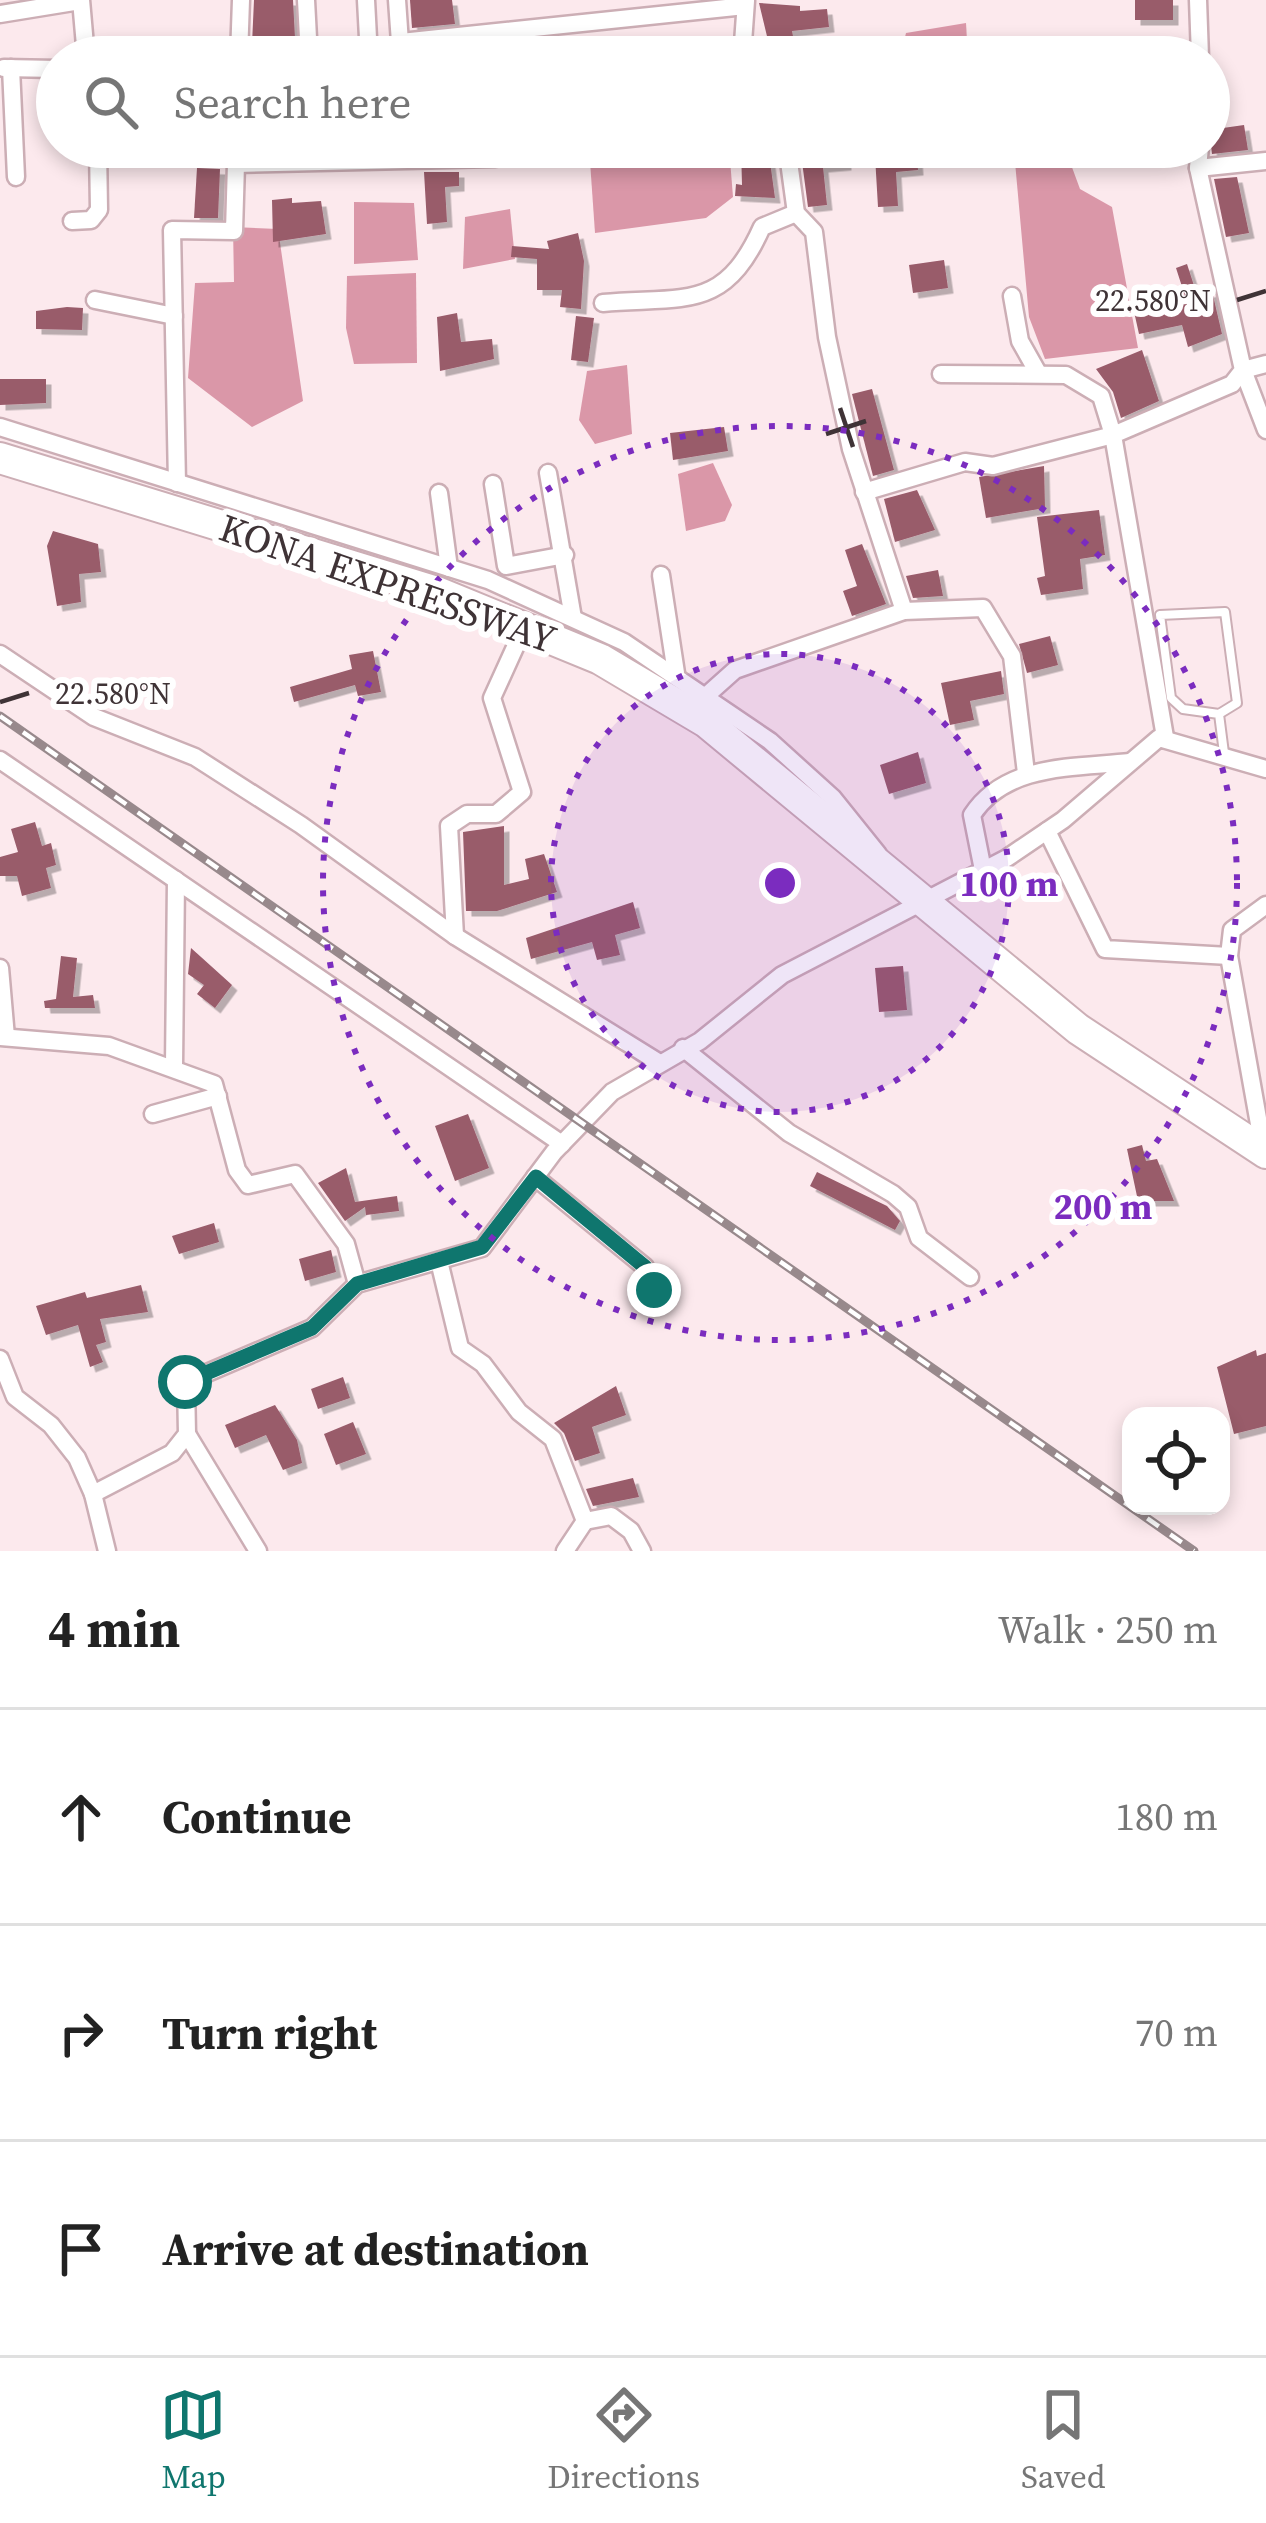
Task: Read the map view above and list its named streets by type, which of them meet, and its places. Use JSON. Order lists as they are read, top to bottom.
{
  "streets": {
    "highway": ["KONA EXPRESSWAY"]
  },
  "page": {
    "search": "Search here",
    "heading": ["4 min", "Walk · 250 m"],
    "list": [
      ["Continue", "180 m"],
      ["Turn right", "70 m"],
      "Arrive at destination"
    ],
    "nav": ["Map", "Directions", "Saved"]
  },
  "coordinates": ["22.580°N"],
  "rings": ["100 m", "200 m"]
}
